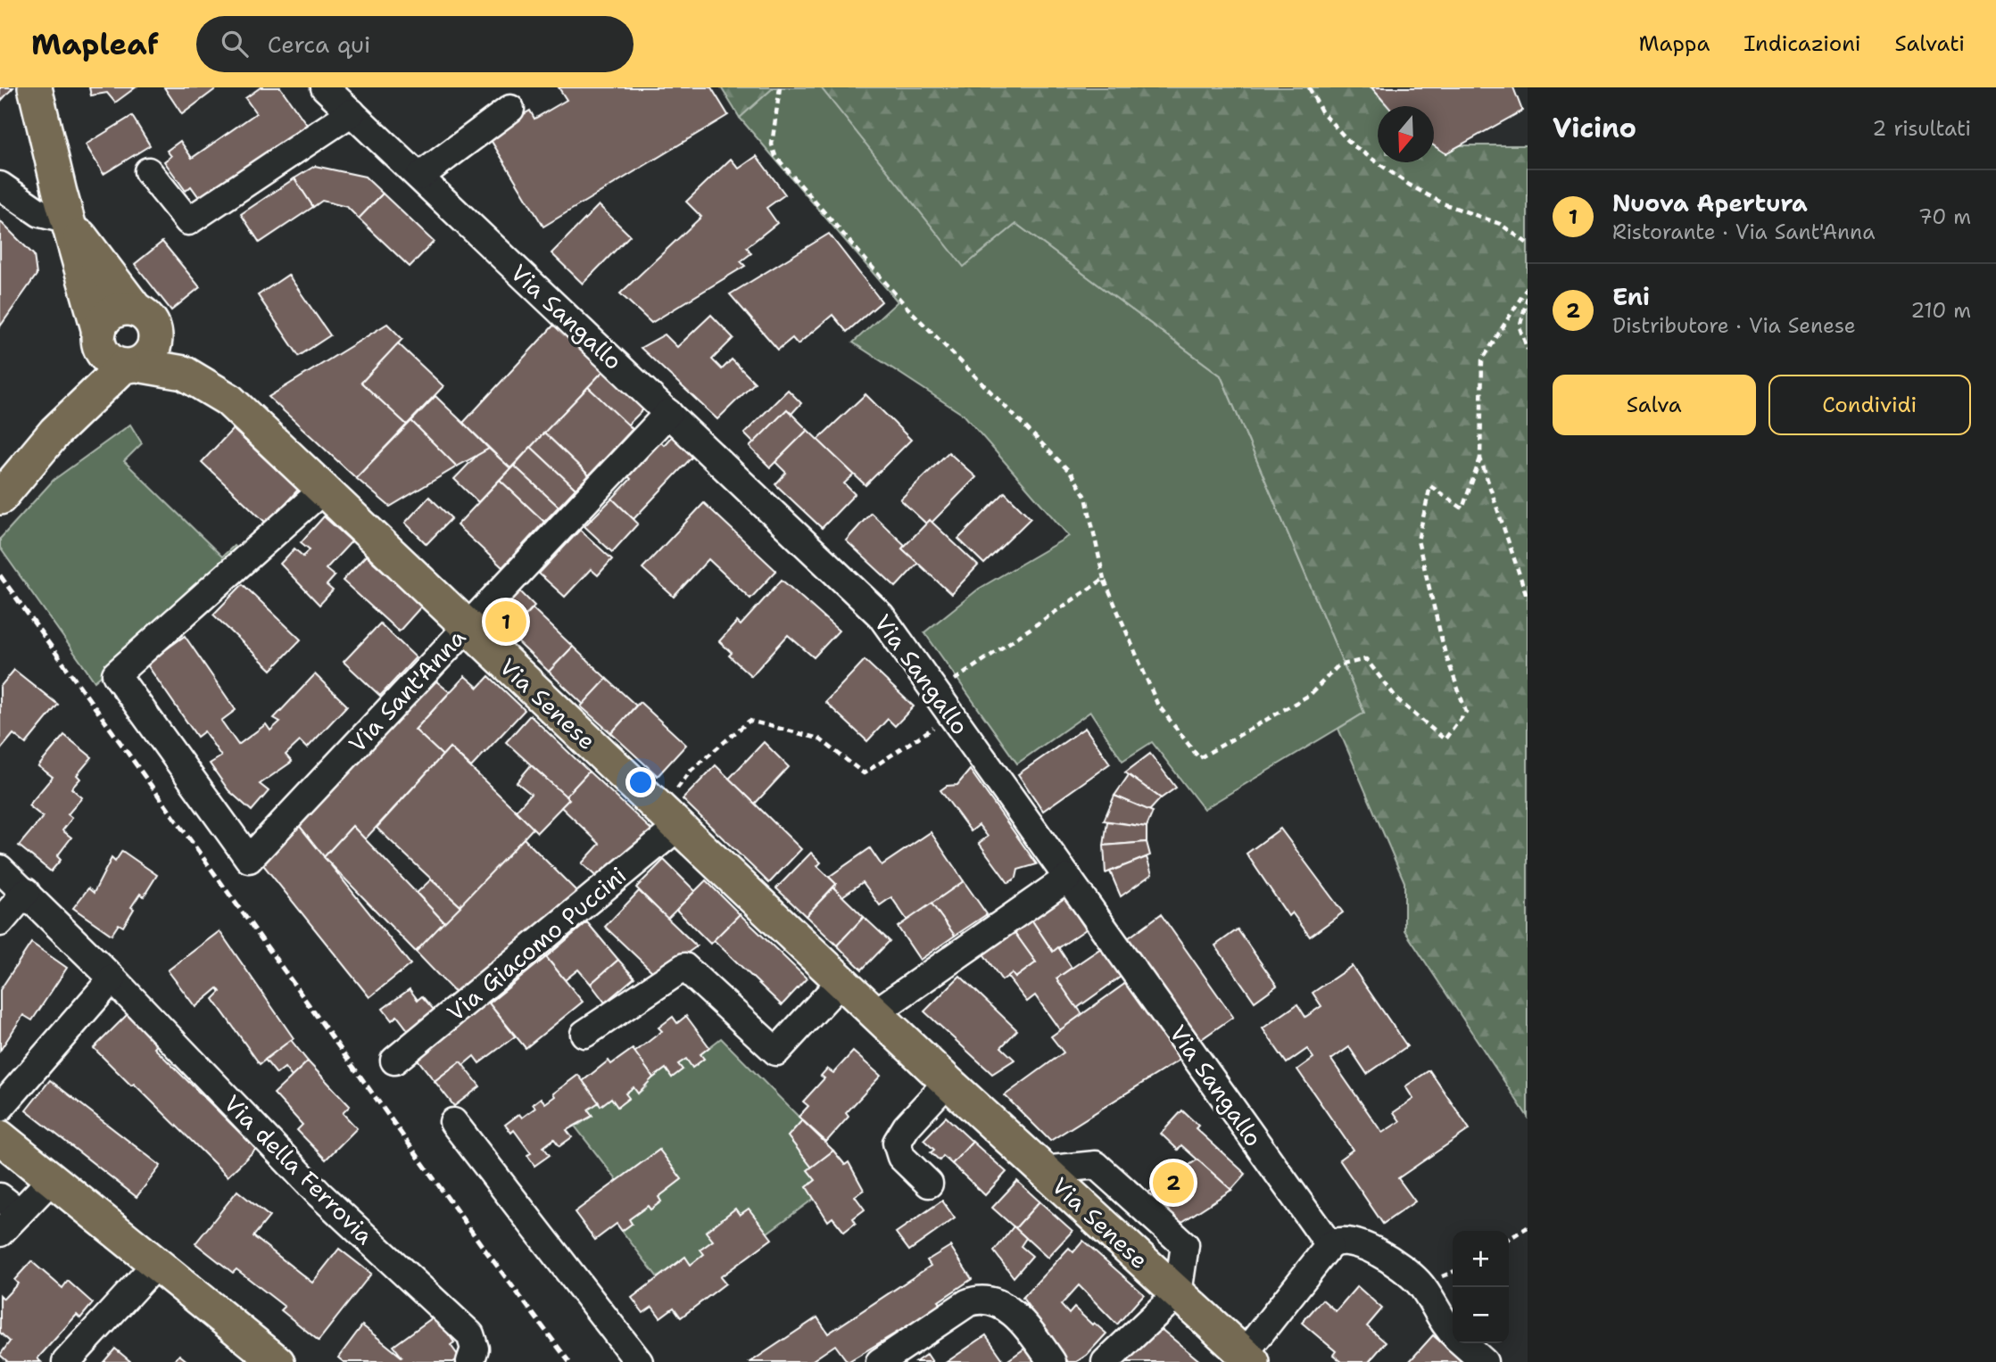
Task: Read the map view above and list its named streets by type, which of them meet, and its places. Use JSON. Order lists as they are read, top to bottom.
{
  "streets": {
    "main road": ["Via Senese"],
    "street": [
      "Via Sangallo",
      "Via Sant'Anna",
      "Via Giacomo Puccini",
      "Via della Ferrovia"
    ]
  },
  "crossings": [
    ["Via Sangallo", "Via Sant'Anna"],
    ["Via Sant'Anna", "Via Senese"],
    ["Via Senese", "Via Giacomo Puccini"]
  ],
  "north": "bottom",
  "page": {
    "header": "Mapleaf",
    "search": "Cerca qui",
    "nav": ["Mappa", "Indicazioni", "Salvati"],
    "heading": ["Vicino", "2 risultati"],
    "list": [
      {
        "mark": "1",
        "name": "Nuova Apertura",
        "note": "Ristorante · Via Sant'Anna",
        "value": "70 m"
      },
      {
        "mark": "2",
        "name": "Eni",
        "note": "Distributore · Via Senese",
        "value": "210 m"
      }
    ],
    "buttons": ["Salva", "Condividi"],
    "pins": ["1", "2"],
    "map_buttons": ["+", "−"]
  }
}
